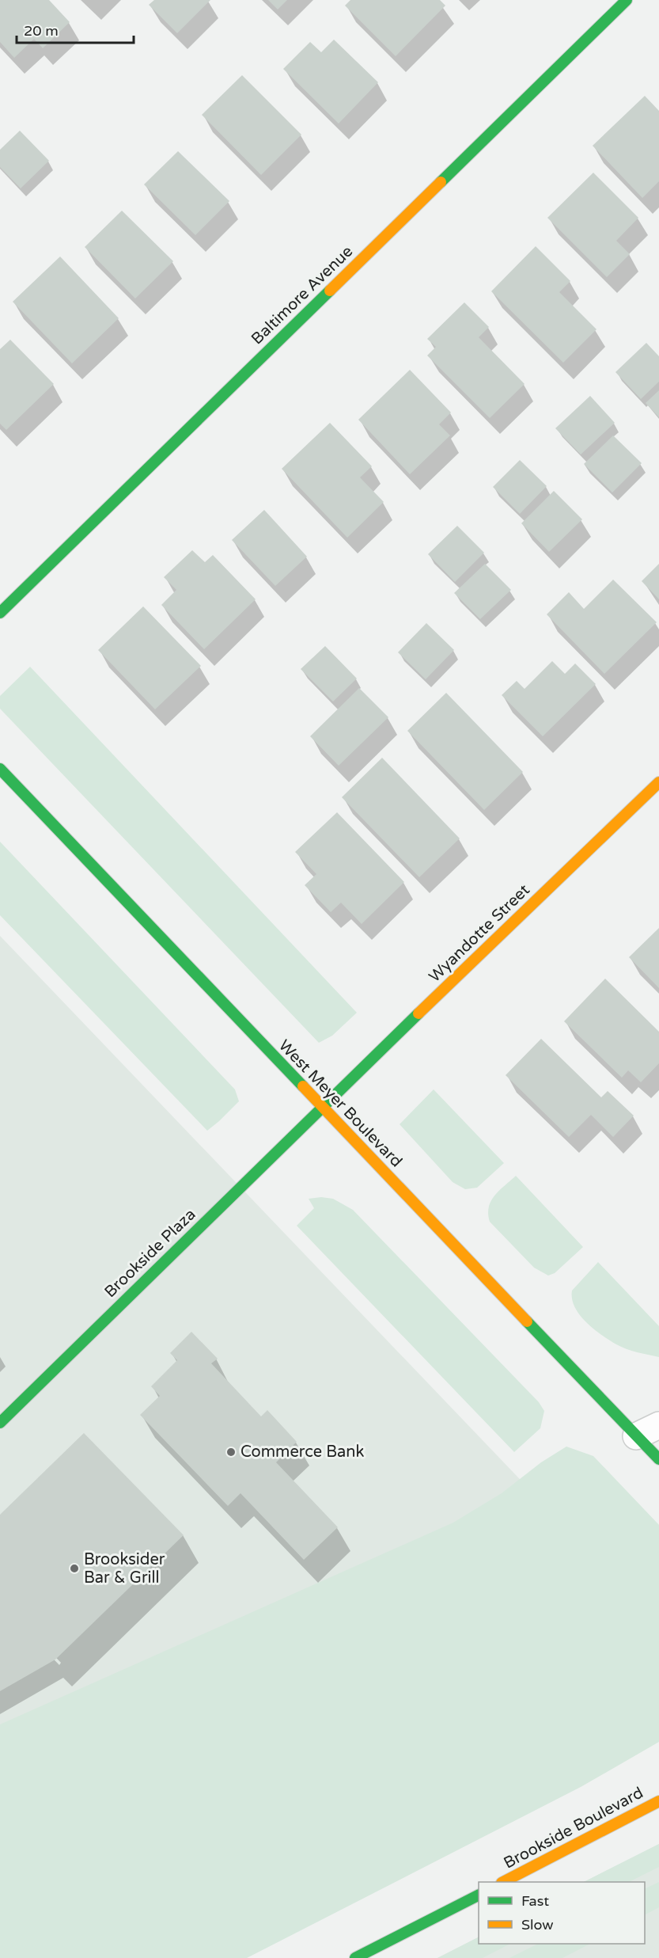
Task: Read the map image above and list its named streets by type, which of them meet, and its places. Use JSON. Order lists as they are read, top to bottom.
{
  "streets": {
    "street": [
      "Baltimore Avenue",
      "Wyandotte Street",
      "West Meyer Boulevard",
      "Brookside Plaza",
      "Brookside Boulevard"
    ]
  },
  "crossings": [
    ["Wyandotte Street", "West Meyer Boulevard"],
    ["Wyandotte Street", "Brookside Plaza"],
    ["West Meyer Boulevard", "Brookside Plaza"]
  ],
  "places": ["Commerce Bank", "Brooksider Bar & Grill"],
  "legend": ["Fast", "Slow"],
  "scale_bar": "20 m"
}
